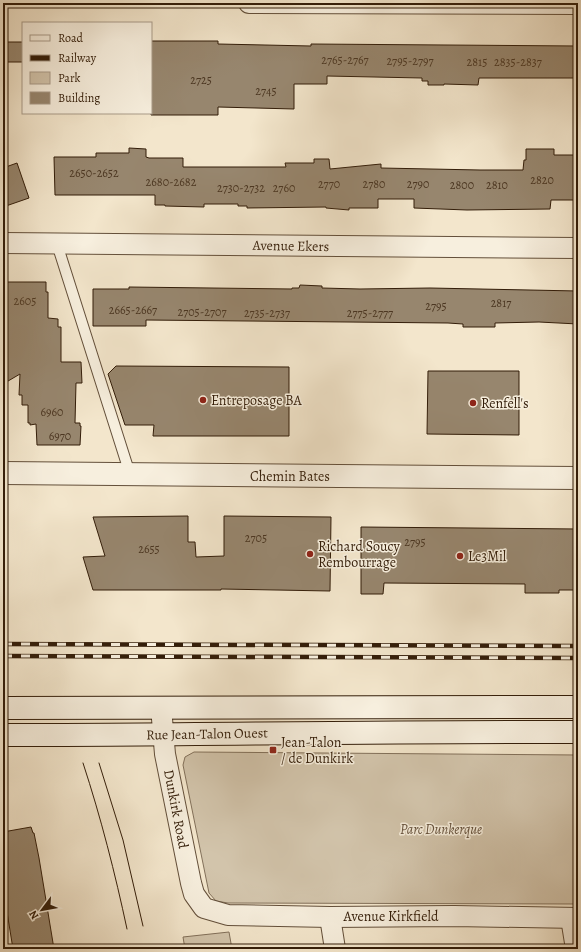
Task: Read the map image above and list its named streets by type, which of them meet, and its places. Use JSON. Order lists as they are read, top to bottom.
{
  "streets": {
    "main road": ["Chemin Bates", "Rue Jean-Talon Ouest"],
    "street": ["Avenue Ekers", "Dunkirk Road", "Avenue Kirkfield"]
  },
  "crossings": [
    ["Rue Jean-Talon Ouest", "Dunkirk Road"],
    ["Dunkirk Road", "Avenue Kirkfield"]
  ],
  "parks": ["Parc Dunkerque"],
  "places": {
    "other": [
      "Entreposage BA",
      "Renfell's",
      "Richard Soucy Rembourrage",
      "Le3Mil"
    ],
    "transit": ["Jean-Talon / de Dunkirk"]
  },
  "house_numbers": [
    "2765-2767",
    "2795-2797",
    "2815",
    "2835-2837",
    "2725",
    "2745",
    "2650-2652",
    "2820",
    "2680-2682",
    "2770",
    "2780",
    "2790",
    "2800",
    "2810",
    "2730-2732",
    "2760",
    "2605",
    "2817",
    "2795",
    "2665-2667",
    "2705-2707",
    "2735-2737",
    "2775-2777",
    "6960",
    "6970",
    "2705",
    "2795",
    "2655"
  ],
  "legend": [
    "Road",
    "Railway",
    "Park",
    "Building"
  ],
  "north": "bottom left"
}
